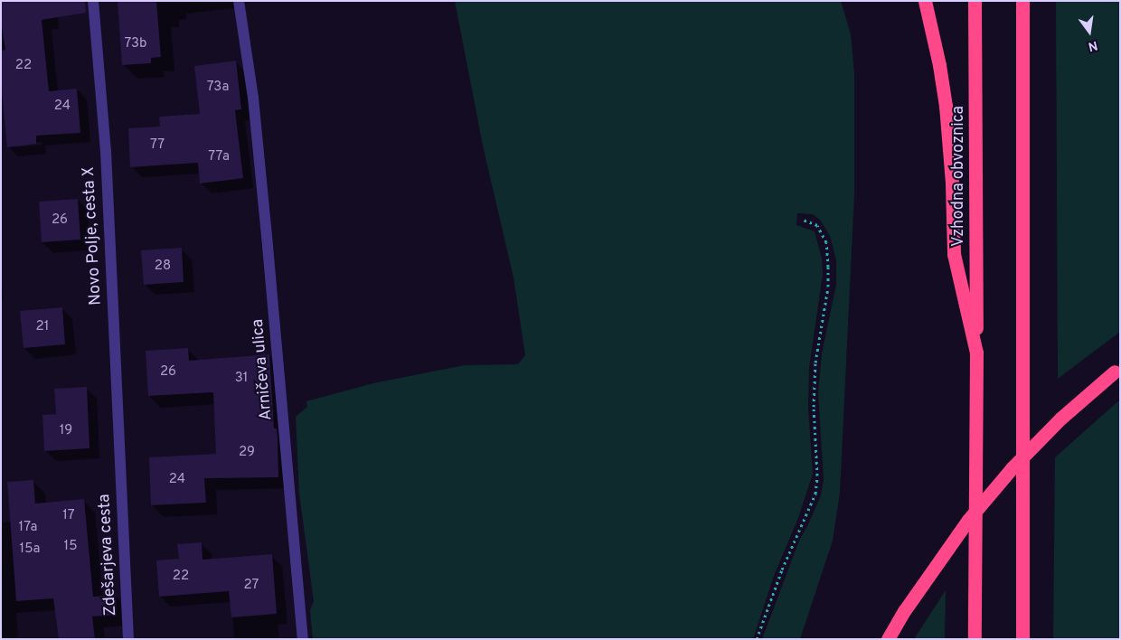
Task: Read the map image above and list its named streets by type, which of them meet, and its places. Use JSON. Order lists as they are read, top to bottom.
{
  "streets": {
    "highway": ["Vzhodna obvoznica"],
    "street": ["Novo Polje, cesta X", "Arničeva ulica", "Zdešarjeva cesta"]
  },
  "crossings": [
    ["Novo Polje, cesta X", "Zdešarjeva cesta"]
  ],
  "house_numbers": [
    "73b",
    "22",
    "73a",
    "24",
    "77",
    "77a",
    "26",
    "28",
    "21",
    "26",
    "31",
    "19",
    "29",
    "24",
    "17",
    "17a",
    "15",
    "15a",
    "22",
    "27"
  ],
  "north": "bottom"
}
